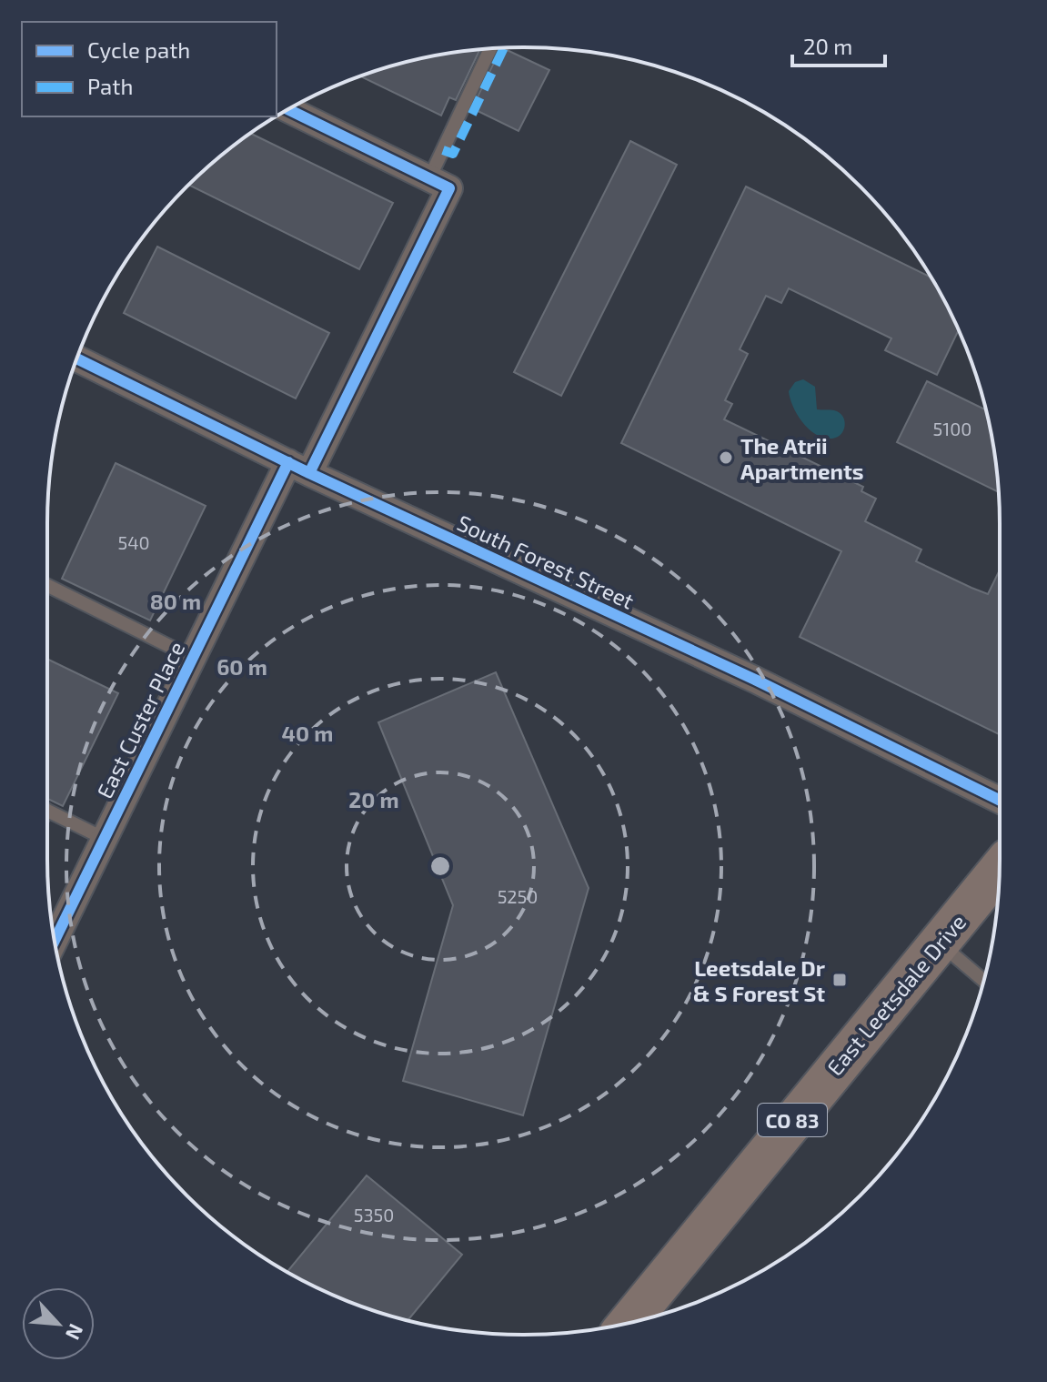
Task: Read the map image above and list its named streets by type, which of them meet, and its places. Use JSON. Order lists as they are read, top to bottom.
{
  "streets": {
    "main road": ["East Leetsdale Drive", "CO 83"],
    "street": ["South Forest Street", "East Custer Place"]
  },
  "crossings": [
    ["South Forest Street", "East Custer Place"]
  ],
  "places": {
    "other": ["The Atrii Apartments"],
    "transit": ["Leetsdale Dr & S Forest St"]
  },
  "house_numbers": [
    "5100",
    "540",
    "5250",
    "5350"
  ],
  "legend": ["Cycle path", "Path"],
  "scale_bar": "20 m",
  "north": "bottom right",
  "rings": [
    "80 m",
    "60 m",
    "40 m",
    "20 m"
  ]
}
